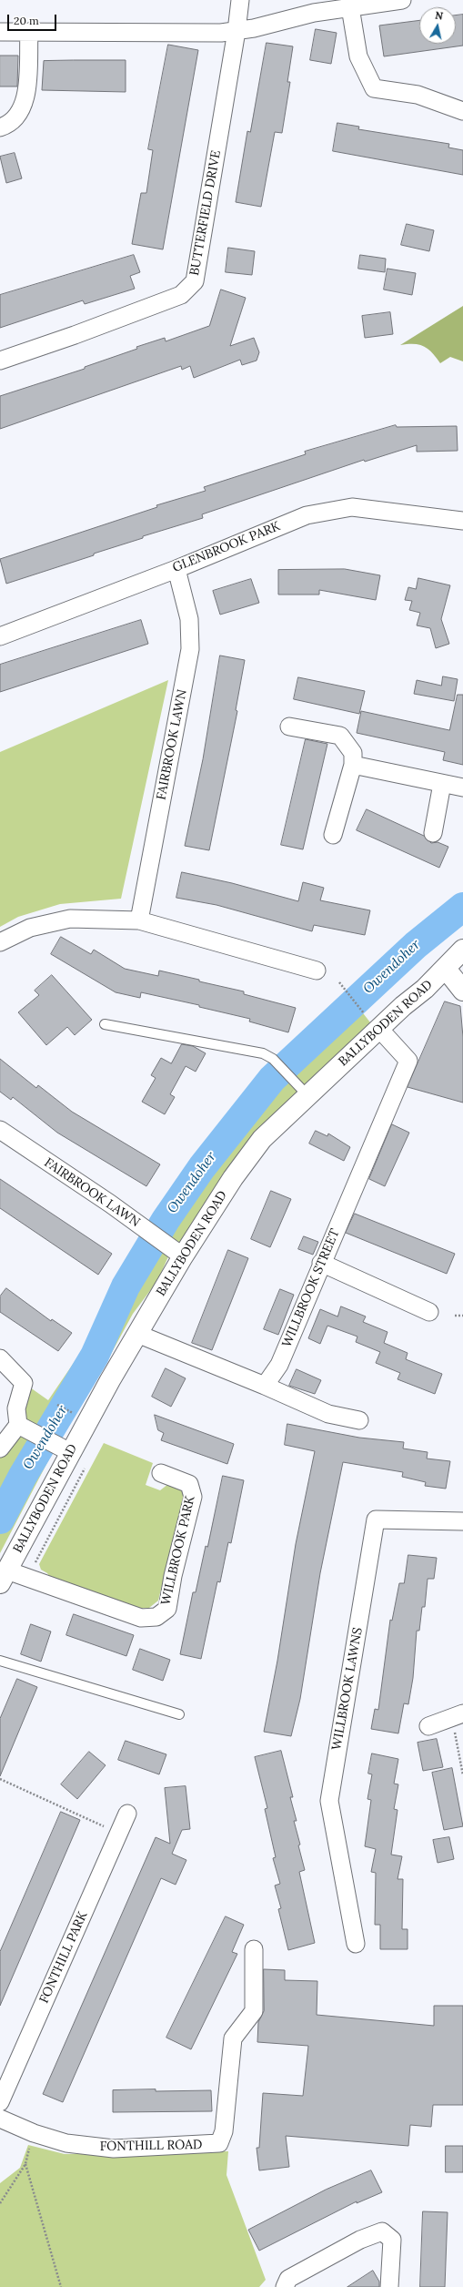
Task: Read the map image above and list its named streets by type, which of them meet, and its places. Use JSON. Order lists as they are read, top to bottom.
{
  "streets": {
    "main road": ["BALLYBODEN ROAD"],
    "street": [
      "BUTTERFIELD DRIVE",
      "GLENBROOK PARK",
      "FAIRBROOK LAWN",
      "WILLBROOK STREET",
      "WILLBROOK PARK",
      "WILLBROOK LAWNS",
      "FONTHILL PARK",
      "FONTHILL ROAD"
    ]
  },
  "crossings": [
    ["GLENBROOK PARK", "FAIRBROOK LAWN"],
    ["FAIRBROOK LAWN", "BALLYBODEN ROAD"],
    ["BALLYBODEN ROAD", "WILLBROOK STREET"],
    ["BALLYBODEN ROAD", "WILLBROOK PARK"]
  ],
  "water": ["Owendoher"],
  "scale_bar": "20 m",
  "north": "top"
}
